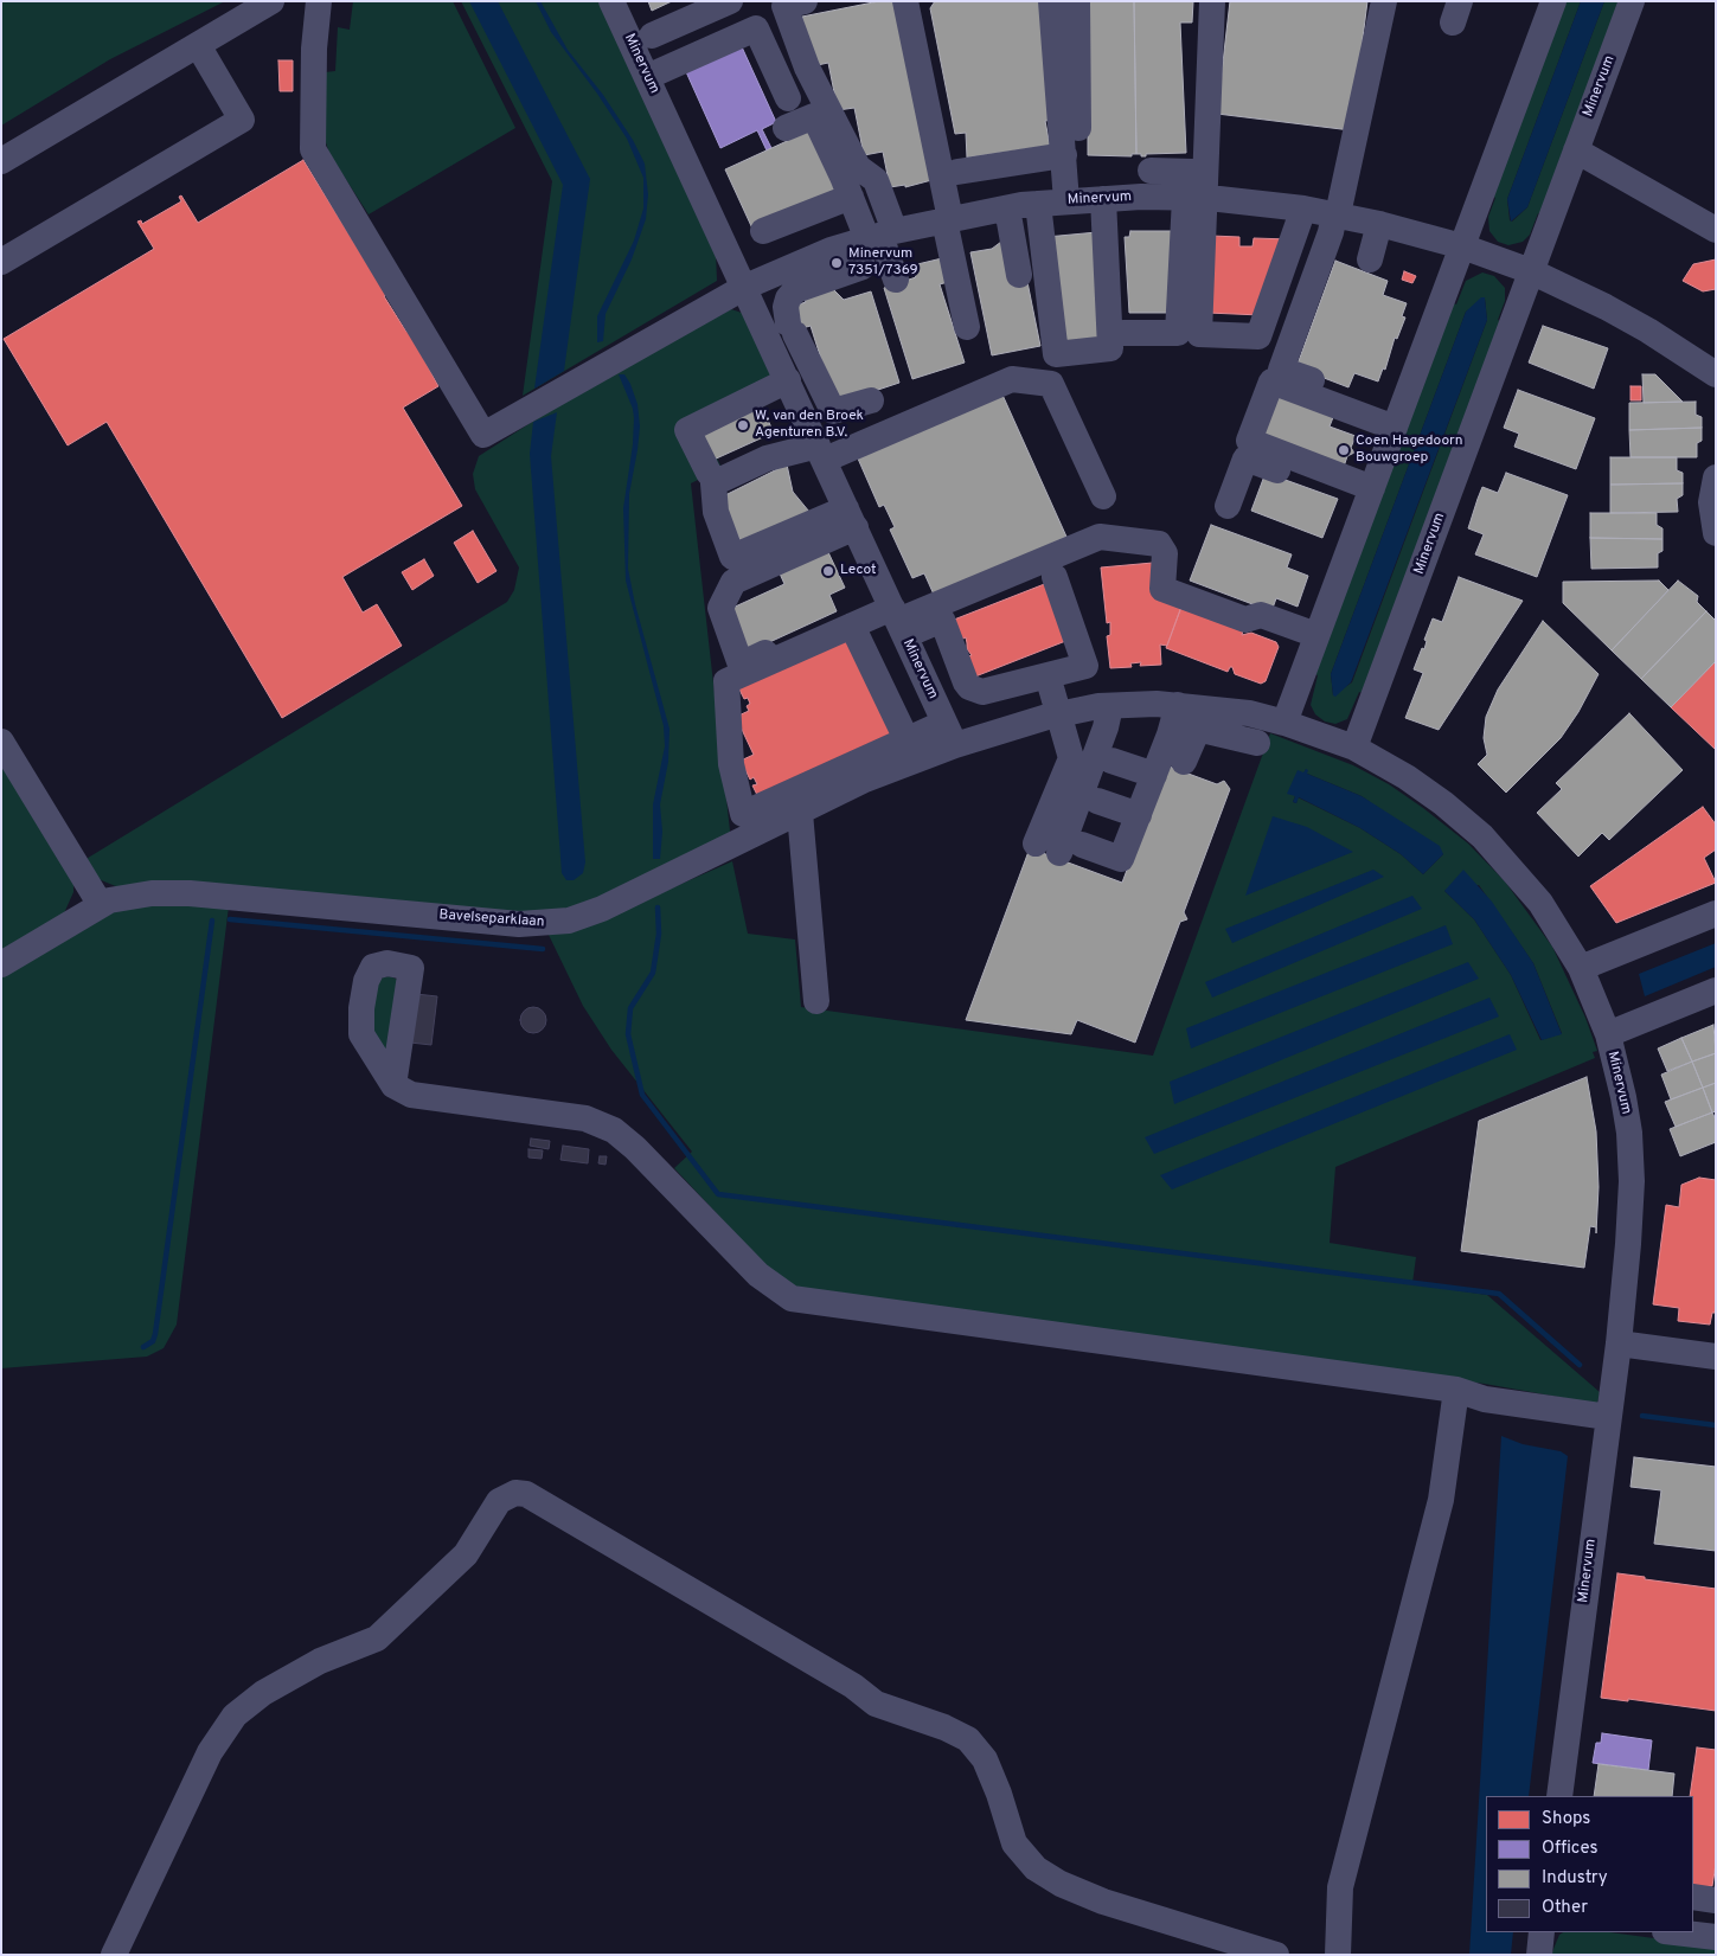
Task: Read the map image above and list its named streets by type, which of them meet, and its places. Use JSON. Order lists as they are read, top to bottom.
{
  "streets": {
    "street": ["Minervum", "Bavelseparklaan"]
  },
  "crossings": [
    ["Minervum", "Bavelseparklaan"]
  ],
  "places": [
    "Minervum 7351/7369",
    "W. van den Broek Agenturen B.V.",
    "Coen Hagedoorn Bouwgroep",
    "Lecot"
  ],
  "legend": [
    "Shops",
    "Offices",
    "Industry",
    "Other"
  ]
}
